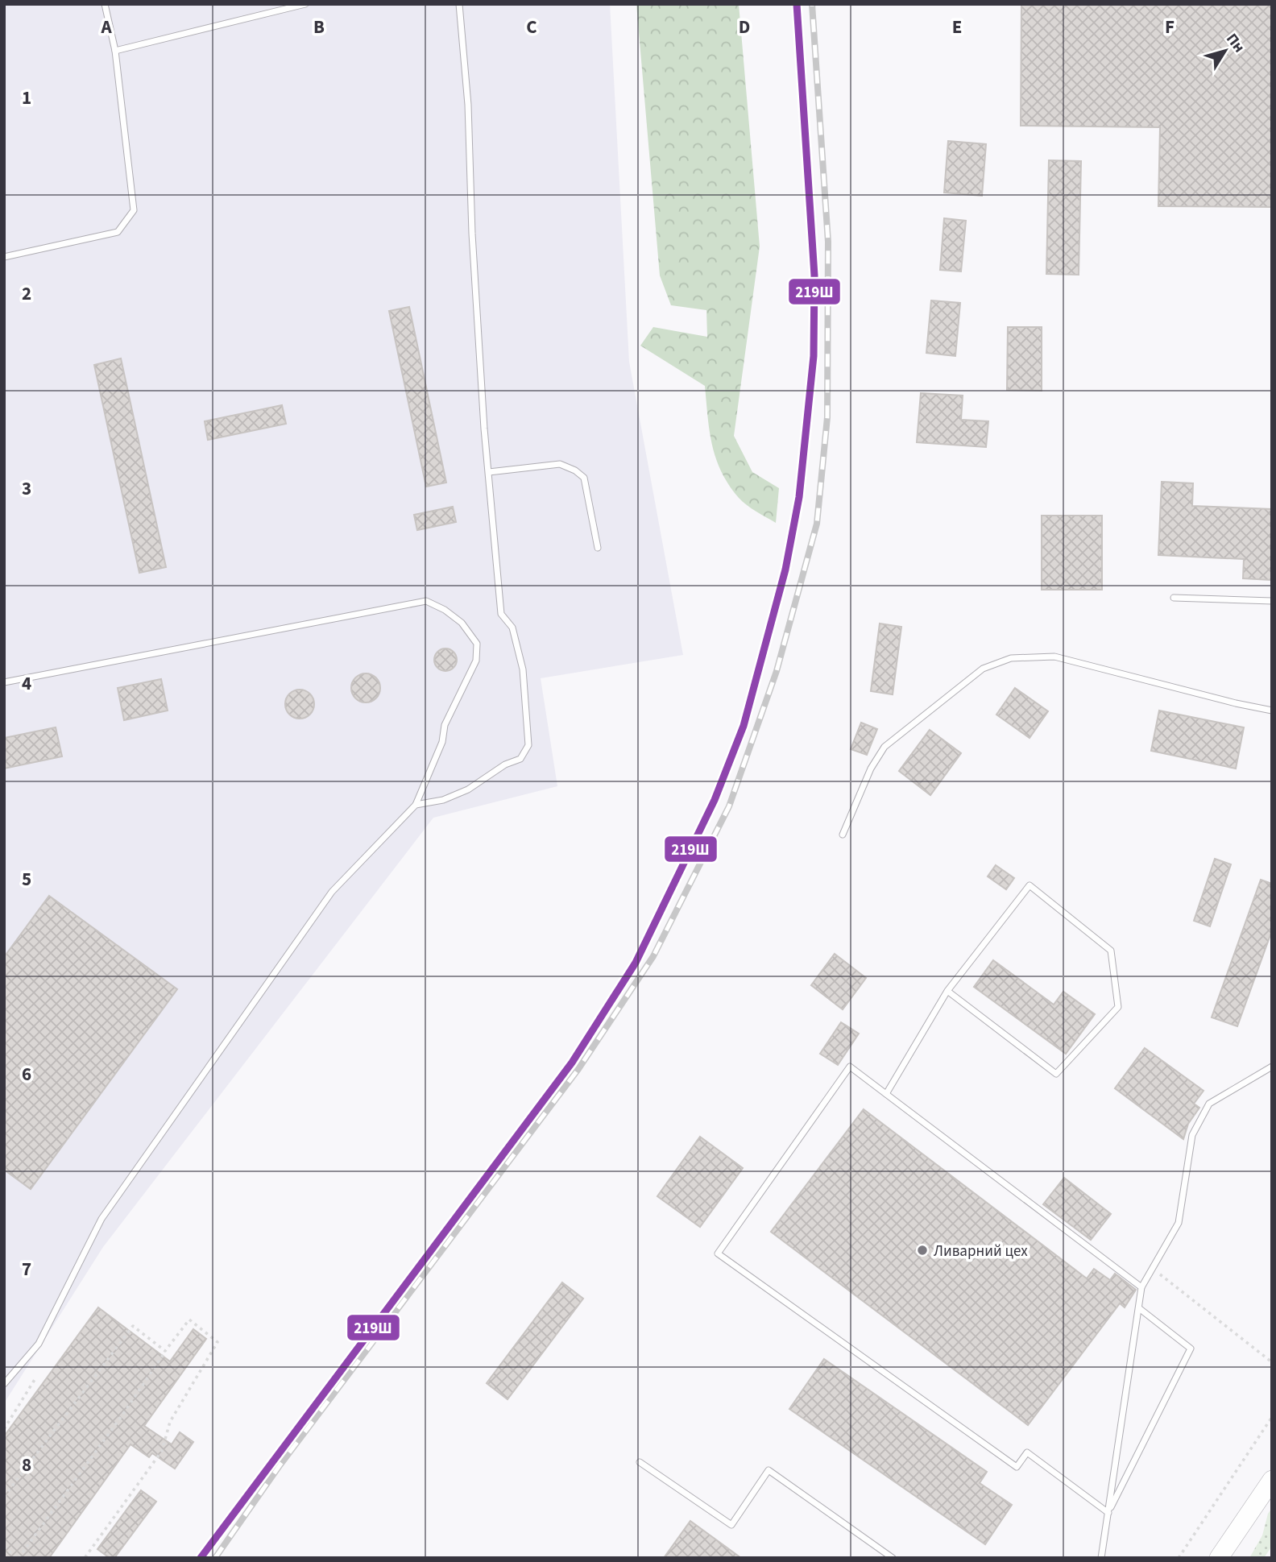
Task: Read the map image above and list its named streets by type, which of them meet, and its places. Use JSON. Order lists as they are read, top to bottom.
{
  "places": ["Ливарний цех"],
  "lines": ["transit line 219Ш"],
  "north": "top right",
  "grid": {
    "columns": [
      "A",
      "B",
      "C",
      "D",
      "E",
      "F"
    ],
    "rows": [
      "1",
      "2",
      "3",
      "4",
      "5",
      "6",
      "7",
      "8"
    ]
  }
}
